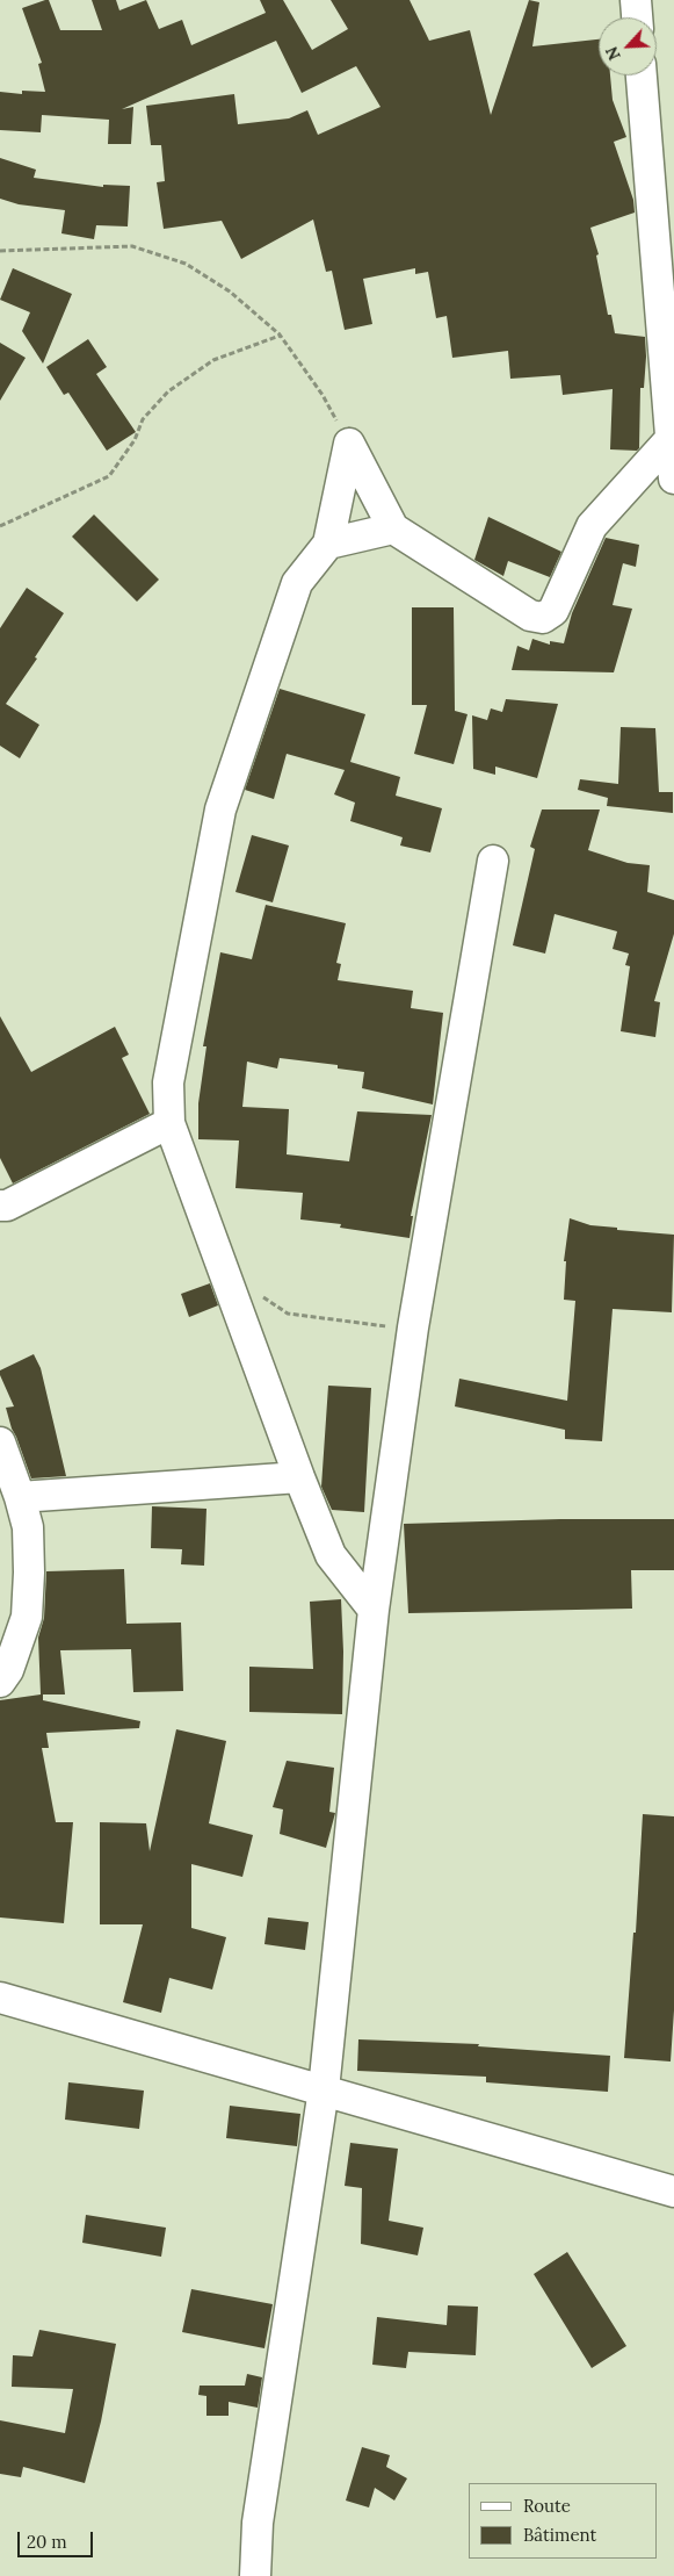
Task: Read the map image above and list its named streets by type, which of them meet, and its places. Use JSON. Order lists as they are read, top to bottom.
{
  "legend": ["Route", "Bâtiment"],
  "scale_bar": "20 m",
  "north": "bottom left"
}
